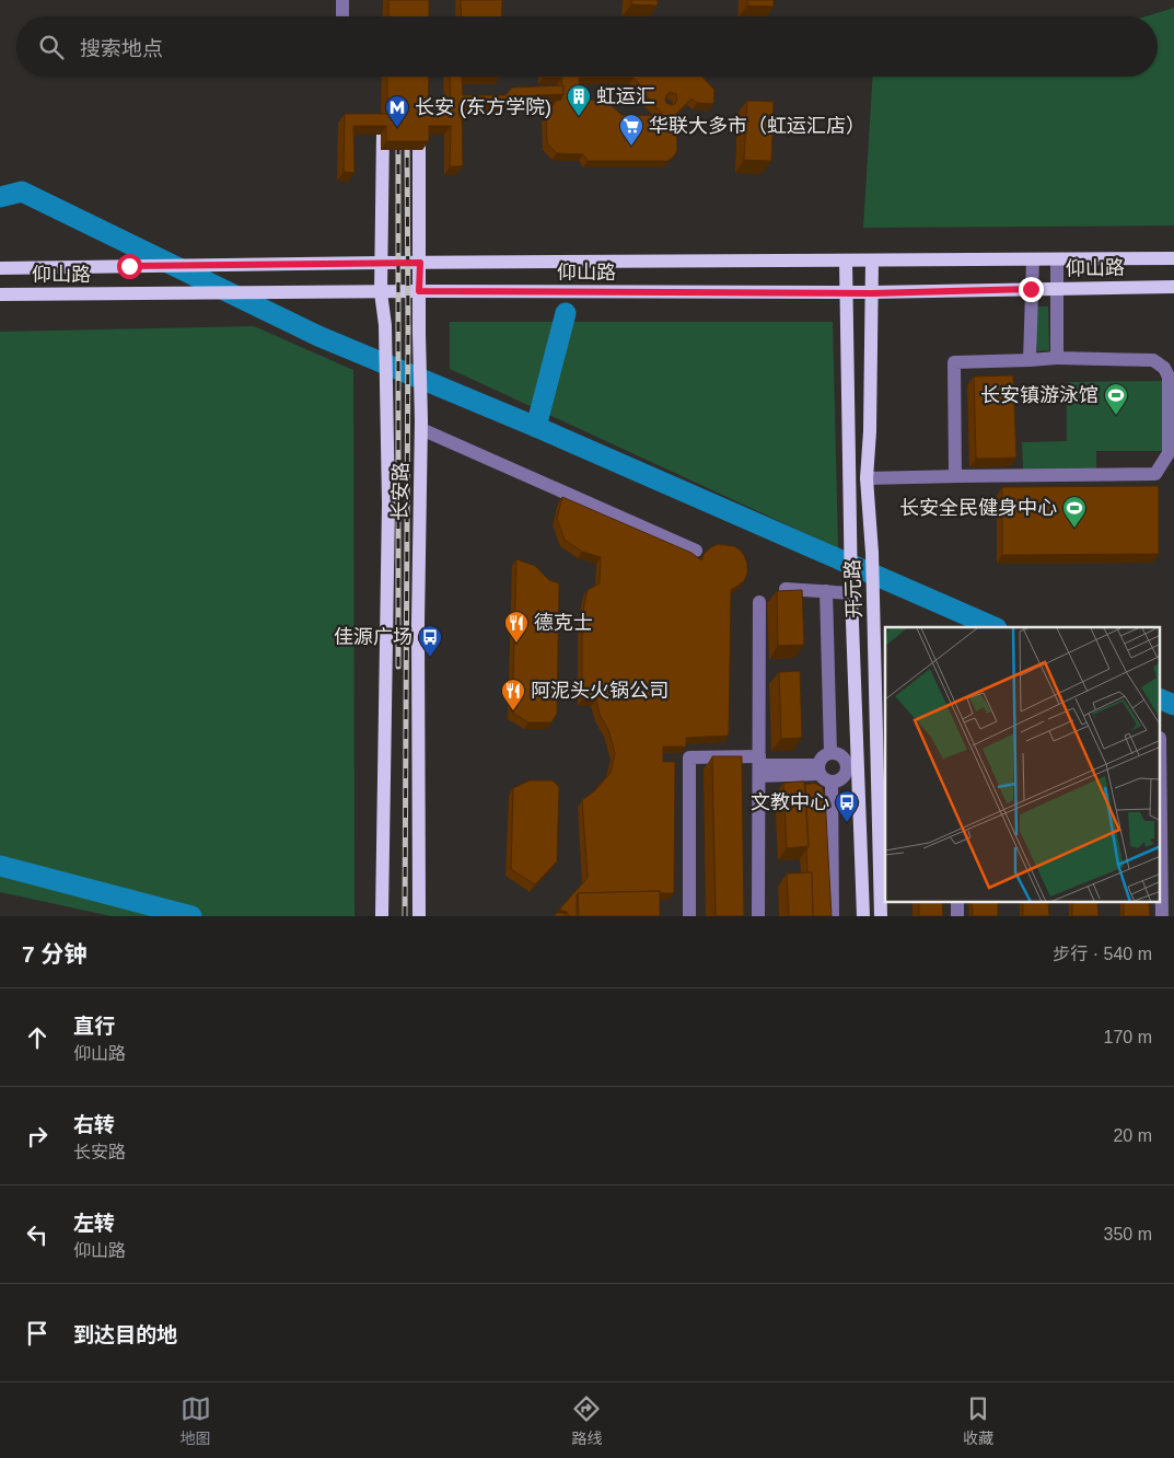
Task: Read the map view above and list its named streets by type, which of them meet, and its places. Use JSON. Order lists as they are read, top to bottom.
{
  "streets": {
    "main road": ["仰山路", "长安路", "开元路"]
  },
  "crossings": [
    ["仰山路", "长安路"],
    ["仰山路", "开元路"]
  ],
  "places": {
    "building": ["虹运汇"],
    "metro station": ["长安 (东方学院)"],
    "supermarket": ["华联大多市（虹运汇店）"],
    "sports": ["长安镇游泳馆", "长安全民健身中心"],
    "restaurant": ["德克士", "阿泥头火锅公司"],
    "bus stop": ["佳源广场", "文教中心"]
  },
  "page": {
    "search": "搜索地点",
    "heading": ["7 分钟", "步行 · 540 m"],
    "list": [
      ["直行", "仰山路", "170 m"],
      ["右转", "长安路", "20 m"],
      ["左转", "仰山路", "350 m"],
      "到达目的地"
    ],
    "nav": ["地图", "路线", "收藏"]
  }
}
